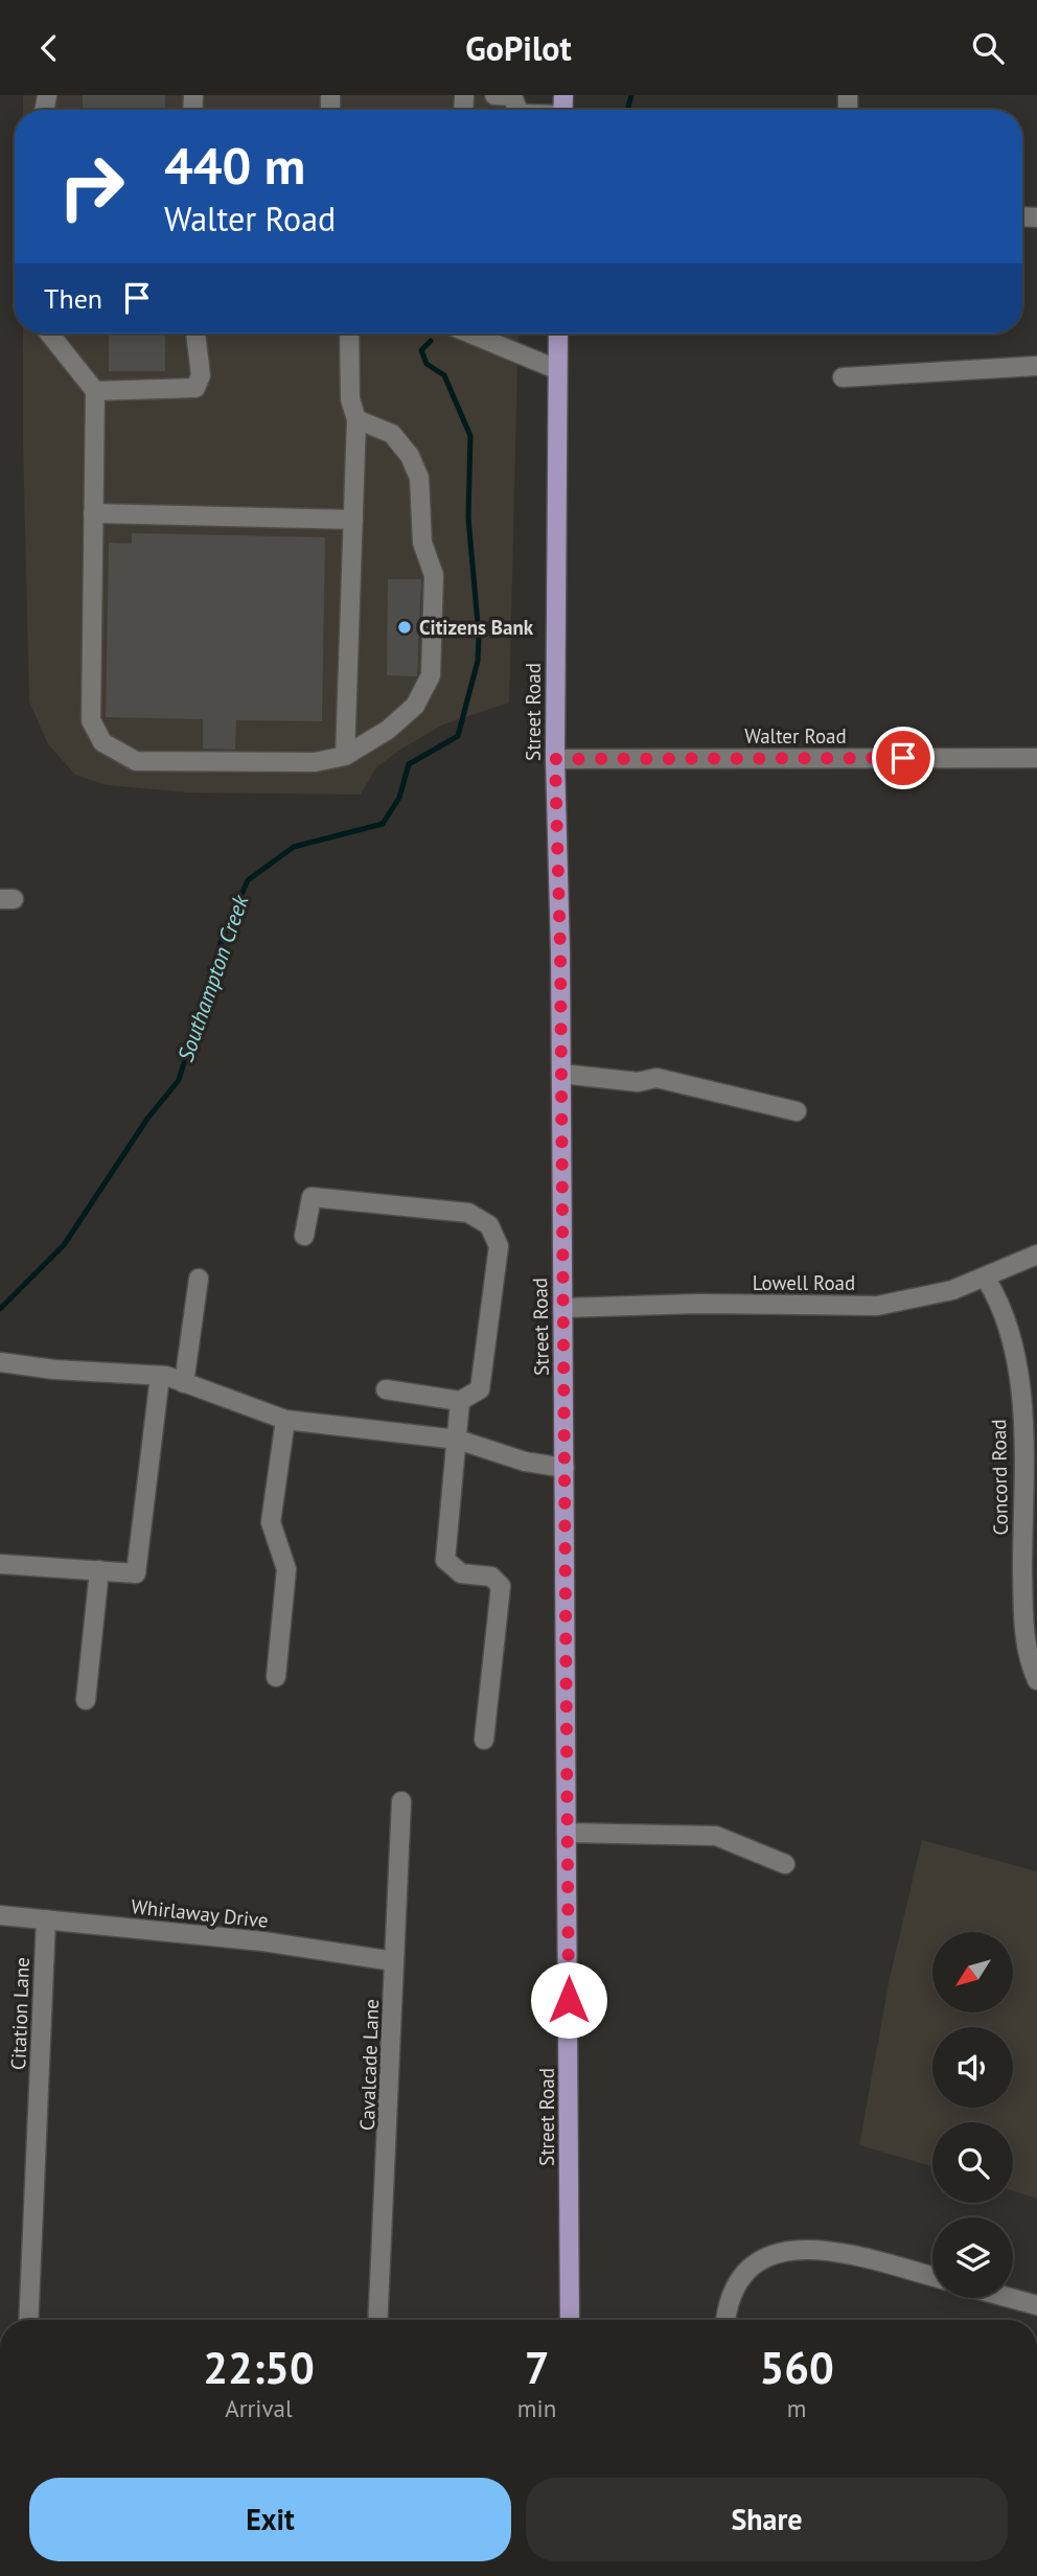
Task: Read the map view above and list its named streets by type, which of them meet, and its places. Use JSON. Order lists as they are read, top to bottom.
{
  "streets": {
    "main road": ["Street Road"],
    "street": [
      "Walter Road",
      "Lowell Road",
      "Concord Road",
      "Whirlaway Drive",
      "Citation Lane",
      "Cavalcade Lane"
    ]
  },
  "crossings": [
    ["Street Road", "Walter Road"],
    ["Street Road", "Lowell Road"],
    ["Lowell Road", "Concord Road"],
    ["Whirlaway Drive", "Citation Lane"],
    ["Whirlaway Drive", "Cavalcade Lane"]
  ],
  "water": ["Southampton Creek"],
  "places": ["Citizens Bank"],
  "north": "bottom left",
  "page": {
    "header": "GoPilot",
    "turn": ["440 m", "Walter Road"],
    "then": "Then",
    "eta": [
      "22:50",
      "Arrival",
      "7",
      "min",
      "560",
      "m"
    ],
    "buttons": ["Exit", "Share"]
  }
}
